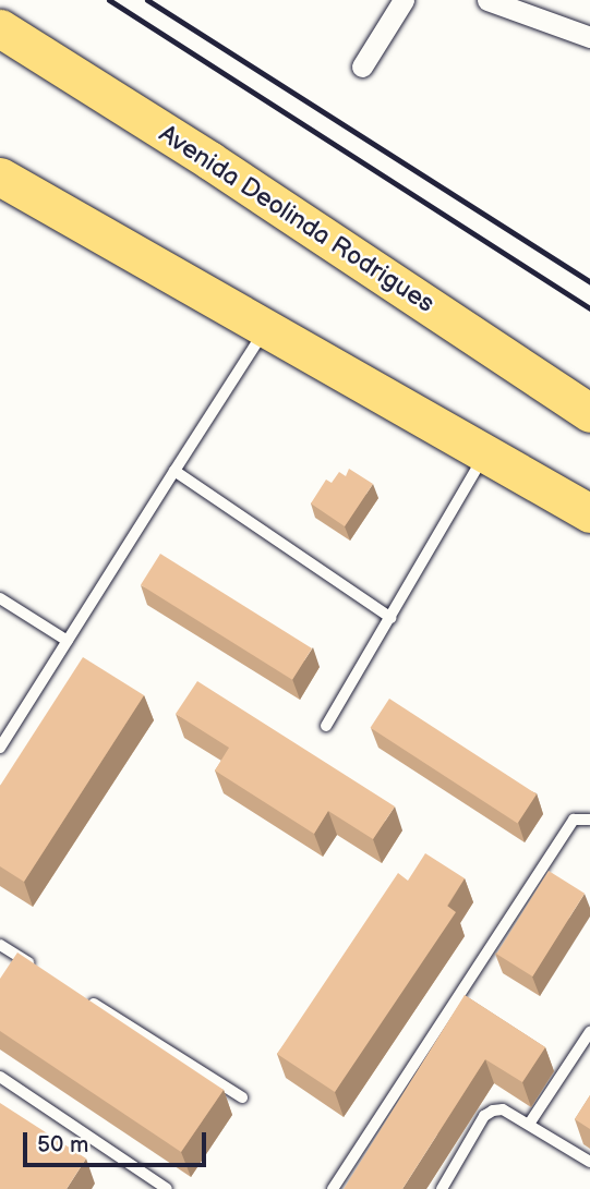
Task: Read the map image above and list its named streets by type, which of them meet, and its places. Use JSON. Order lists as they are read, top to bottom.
{
  "streets": {
    "highway": ["Avenida Deolinda Rodrigues"]
  },
  "scale_bar": "50 m"
}
